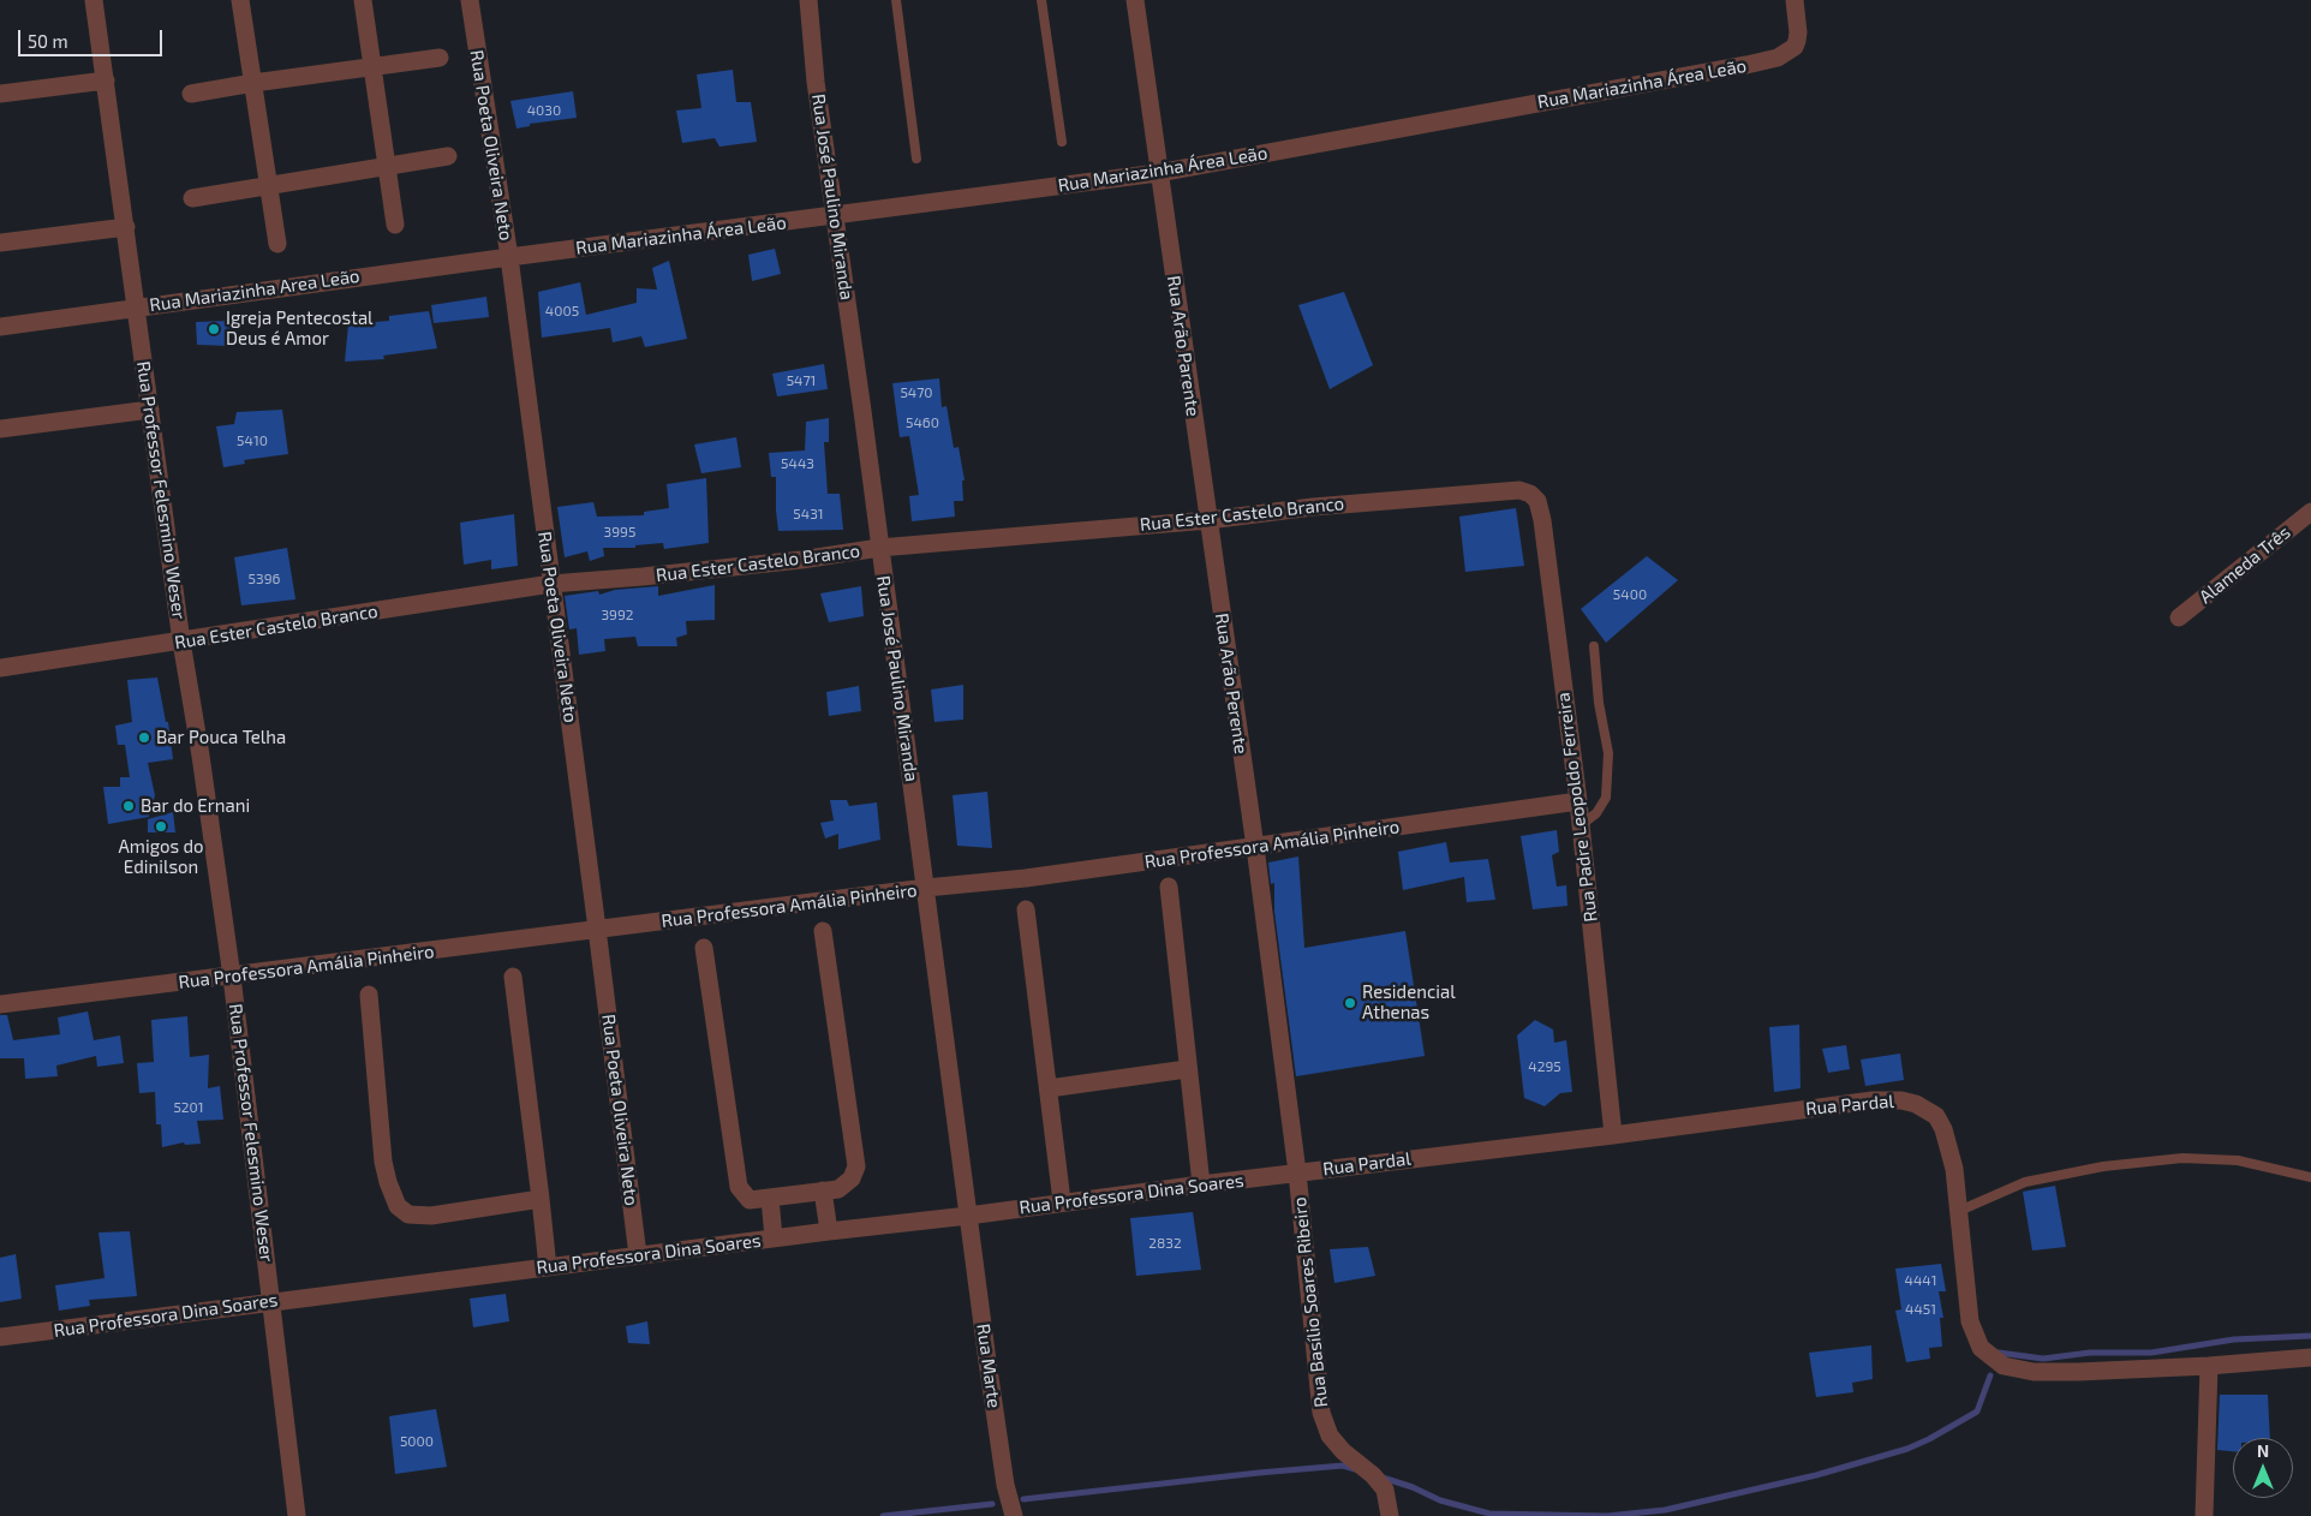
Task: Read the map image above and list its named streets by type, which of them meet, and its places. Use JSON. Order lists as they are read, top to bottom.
{
  "streets": {
    "street": [
      "Rua Mariazinha Área Leão",
      "Rua Poeta Oliveira Neto",
      "Rua José Paulino Miranda",
      "Rua Mariazinha Area Leão",
      "Rua Arão Parente",
      "Rua Professor Felesmino Weser",
      "Rua Ester Castelo Branco",
      "Alameda Três",
      "Rua Arão Perente",
      "Rua Padre Leopoldo Ferreira",
      "Rua Professora Amália Pinheiro",
      "Rua Pardal",
      "Rua Professora Dina Soares",
      "Rua Basílio Soares Ribeiro",
      "Rua Marte"
    ]
  },
  "crossings": [
    ["Rua Mariazinha Área Leão", "Rua Poeta Oliveira Neto"],
    ["Rua Mariazinha Área Leão", "Rua José Paulino Miranda"],
    ["Rua Mariazinha Área Leão", "Rua Mariazinha Area Leão"],
    ["Rua Mariazinha Área Leão", "Rua Arão Parente"],
    ["Rua Poeta Oliveira Neto", "Rua Mariazinha Area Leão"],
    ["Rua Poeta Oliveira Neto", "Rua Ester Castelo Branco"],
    ["Rua Poeta Oliveira Neto", "Rua Professora Amália Pinheiro"],
    ["Rua Poeta Oliveira Neto", "Rua Professora Dina Soares"],
    ["Rua José Paulino Miranda", "Rua Ester Castelo Branco"],
    ["Rua José Paulino Miranda", "Rua Professora Amália Pinheiro"],
    ["Rua José Paulino Miranda", "Rua Professora Dina Soares"],
    ["Rua José Paulino Miranda", "Rua Marte"],
    ["Rua Mariazinha Area Leão", "Rua Professor Felesmino Weser"],
    ["Rua Arão Parente", "Rua Ester Castelo Branco"],
    ["Rua Arão Parente", "Rua Arão Perente"],
    ["Rua Professor Felesmino Weser", "Rua Ester Castelo Branco"],
    ["Rua Professor Felesmino Weser", "Rua Professora Amália Pinheiro"],
    ["Rua Professor Felesmino Weser", "Rua Professora Dina Soares"],
    ["Rua Ester Castelo Branco", "Rua Arão Perente"],
    ["Rua Ester Castelo Branco", "Rua Padre Leopoldo Ferreira"],
    ["Rua Arão Perente", "Rua Professora Amália Pinheiro"],
    ["Rua Padre Leopoldo Ferreira", "Rua Professora Amália Pinheiro"],
    ["Rua Padre Leopoldo Ferreira", "Rua Pardal"],
    ["Rua Pardal", "Rua Professora Dina Soares"],
    ["Rua Pardal", "Rua Basílio Soares Ribeiro"],
    ["Rua Professora Dina Soares", "Rua Basílio Soares Ribeiro"],
    ["Rua Professora Dina Soares", "Rua Marte"]
  ],
  "places": [
    "Igreja Pentecostal Deus é Amor",
    "Bar Pouca Telha",
    "Bar do Ernani",
    "Amigos do Edinilson",
    "Residencial Athenas"
  ],
  "house_numbers": [
    "4030",
    "4005",
    "5471",
    "5470",
    "5460",
    "5410",
    "5443",
    "5431",
    "3995",
    "5396",
    "5400",
    "3992",
    "4295",
    "5201",
    "2832",
    "4441",
    "4451",
    "5000"
  ],
  "scale_bar": "50 m",
  "north": "top"
}
